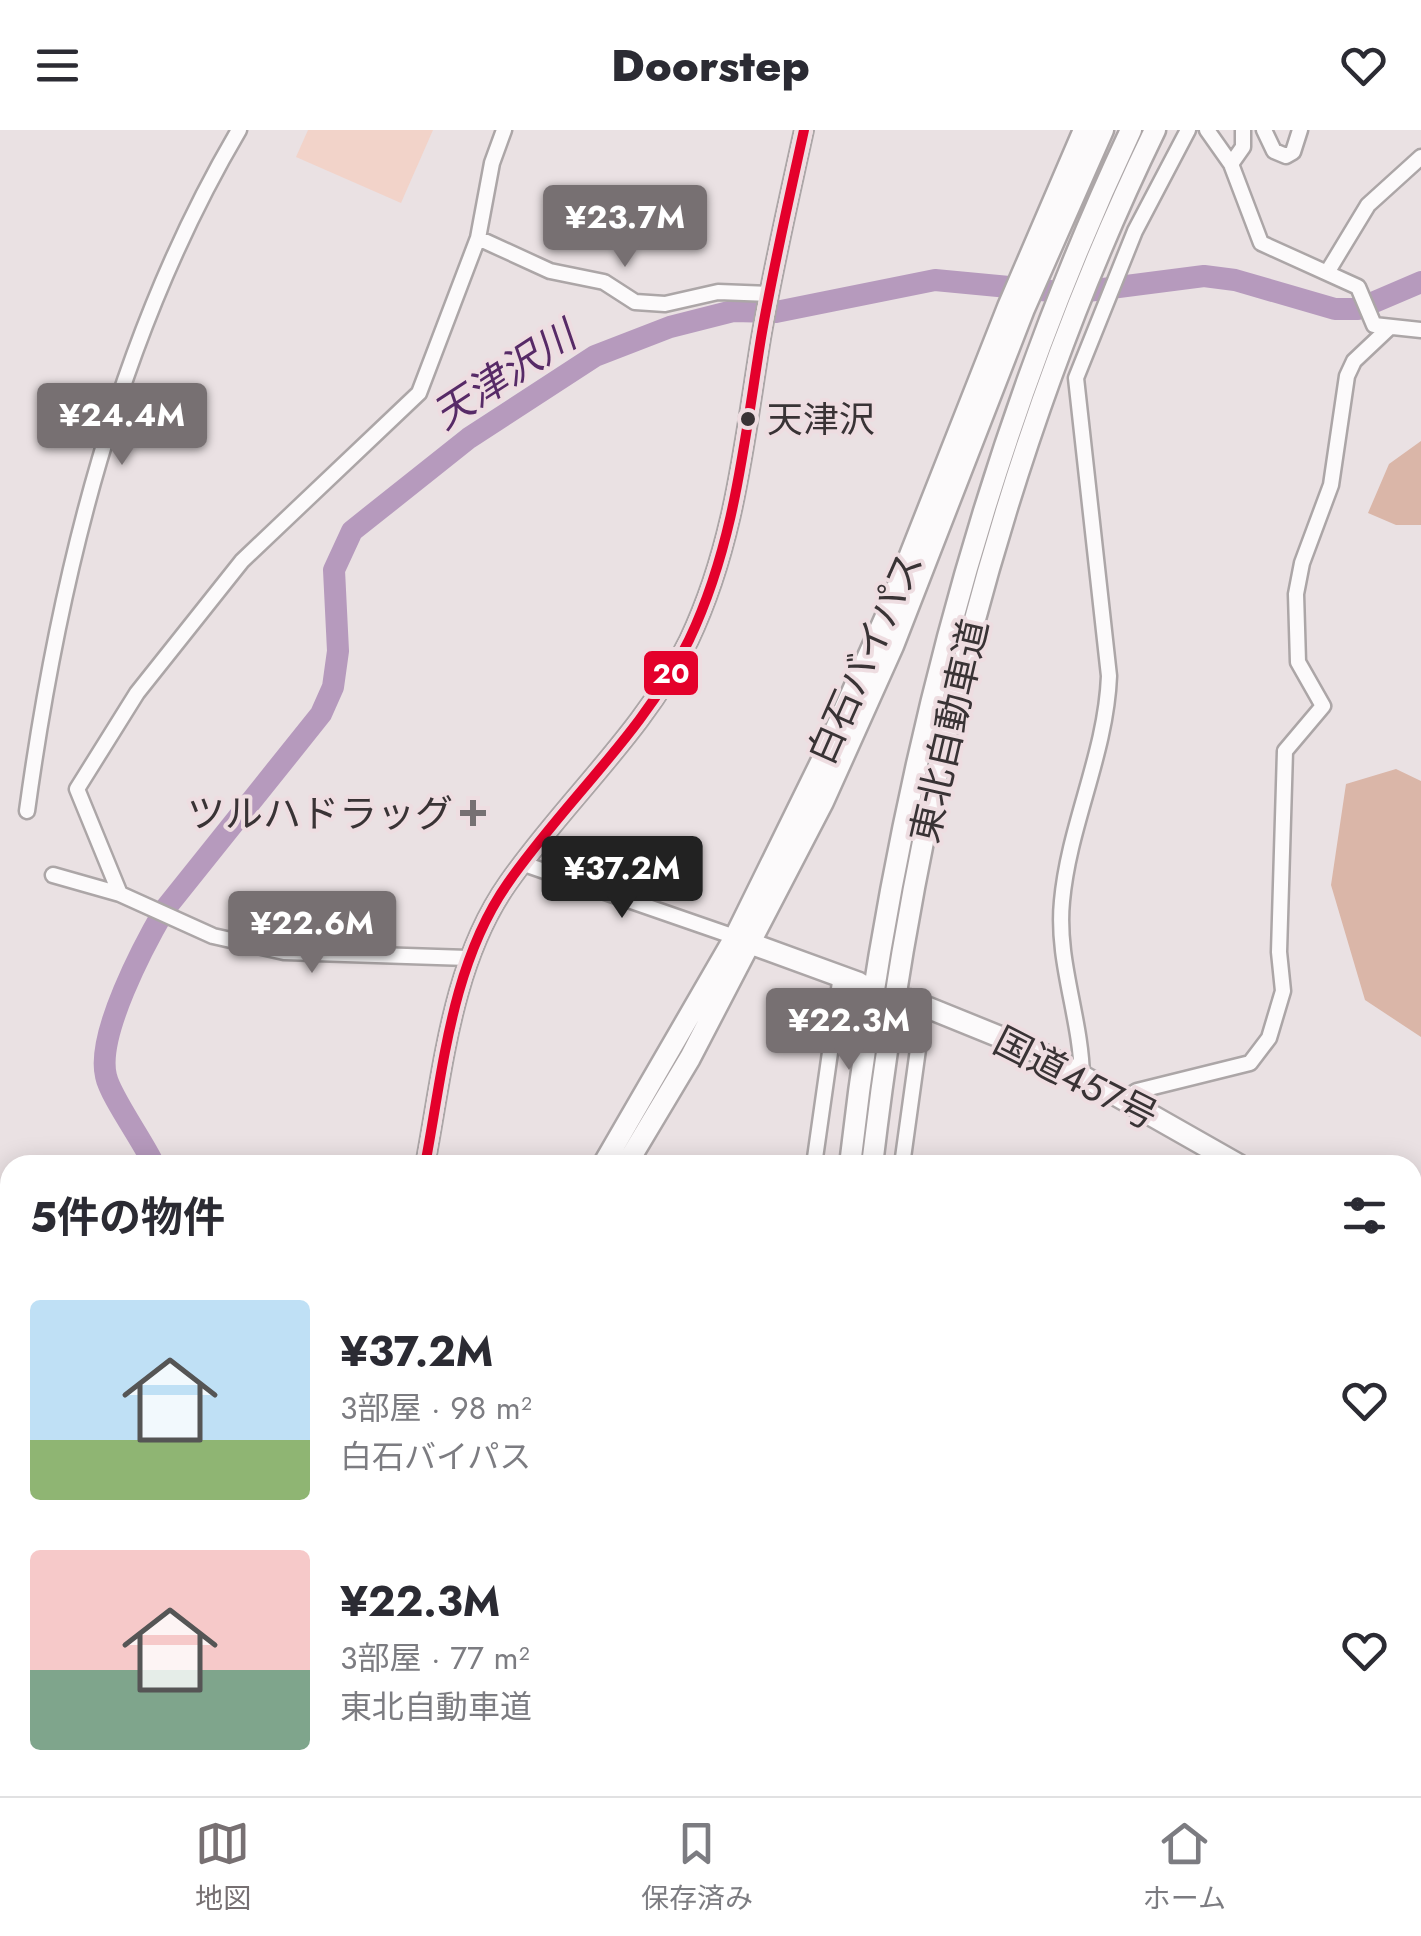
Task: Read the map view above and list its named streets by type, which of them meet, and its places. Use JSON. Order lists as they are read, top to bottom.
{
  "streets": {
    "highway": ["白石バイパス", "東北自動車道", "国道457号"]
  },
  "water": ["天津沢川"],
  "places": {
    "other": ["天津沢"],
    "health": ["ツルハドラッグ"]
  },
  "lines": ["transit line 20"],
  "page": {
    "header": "Doorstep",
    "price": [
      "¥23.7M",
      "¥24.4M",
      "¥37.2M",
      "¥22.6M",
      "¥22.3M"
    ],
    "heading": "5件の物件",
    "list": [
      {
        "name": "¥37.2M",
        "note": "3部屋 · 98 m² · 白石バイパス"
      },
      {
        "name": "¥22.3M",
        "note": "3部屋 · 77 m² · 東北自動車道"
      }
    ],
    "tabs": ["地図", "保存済み", "ホーム"]
  }
}
